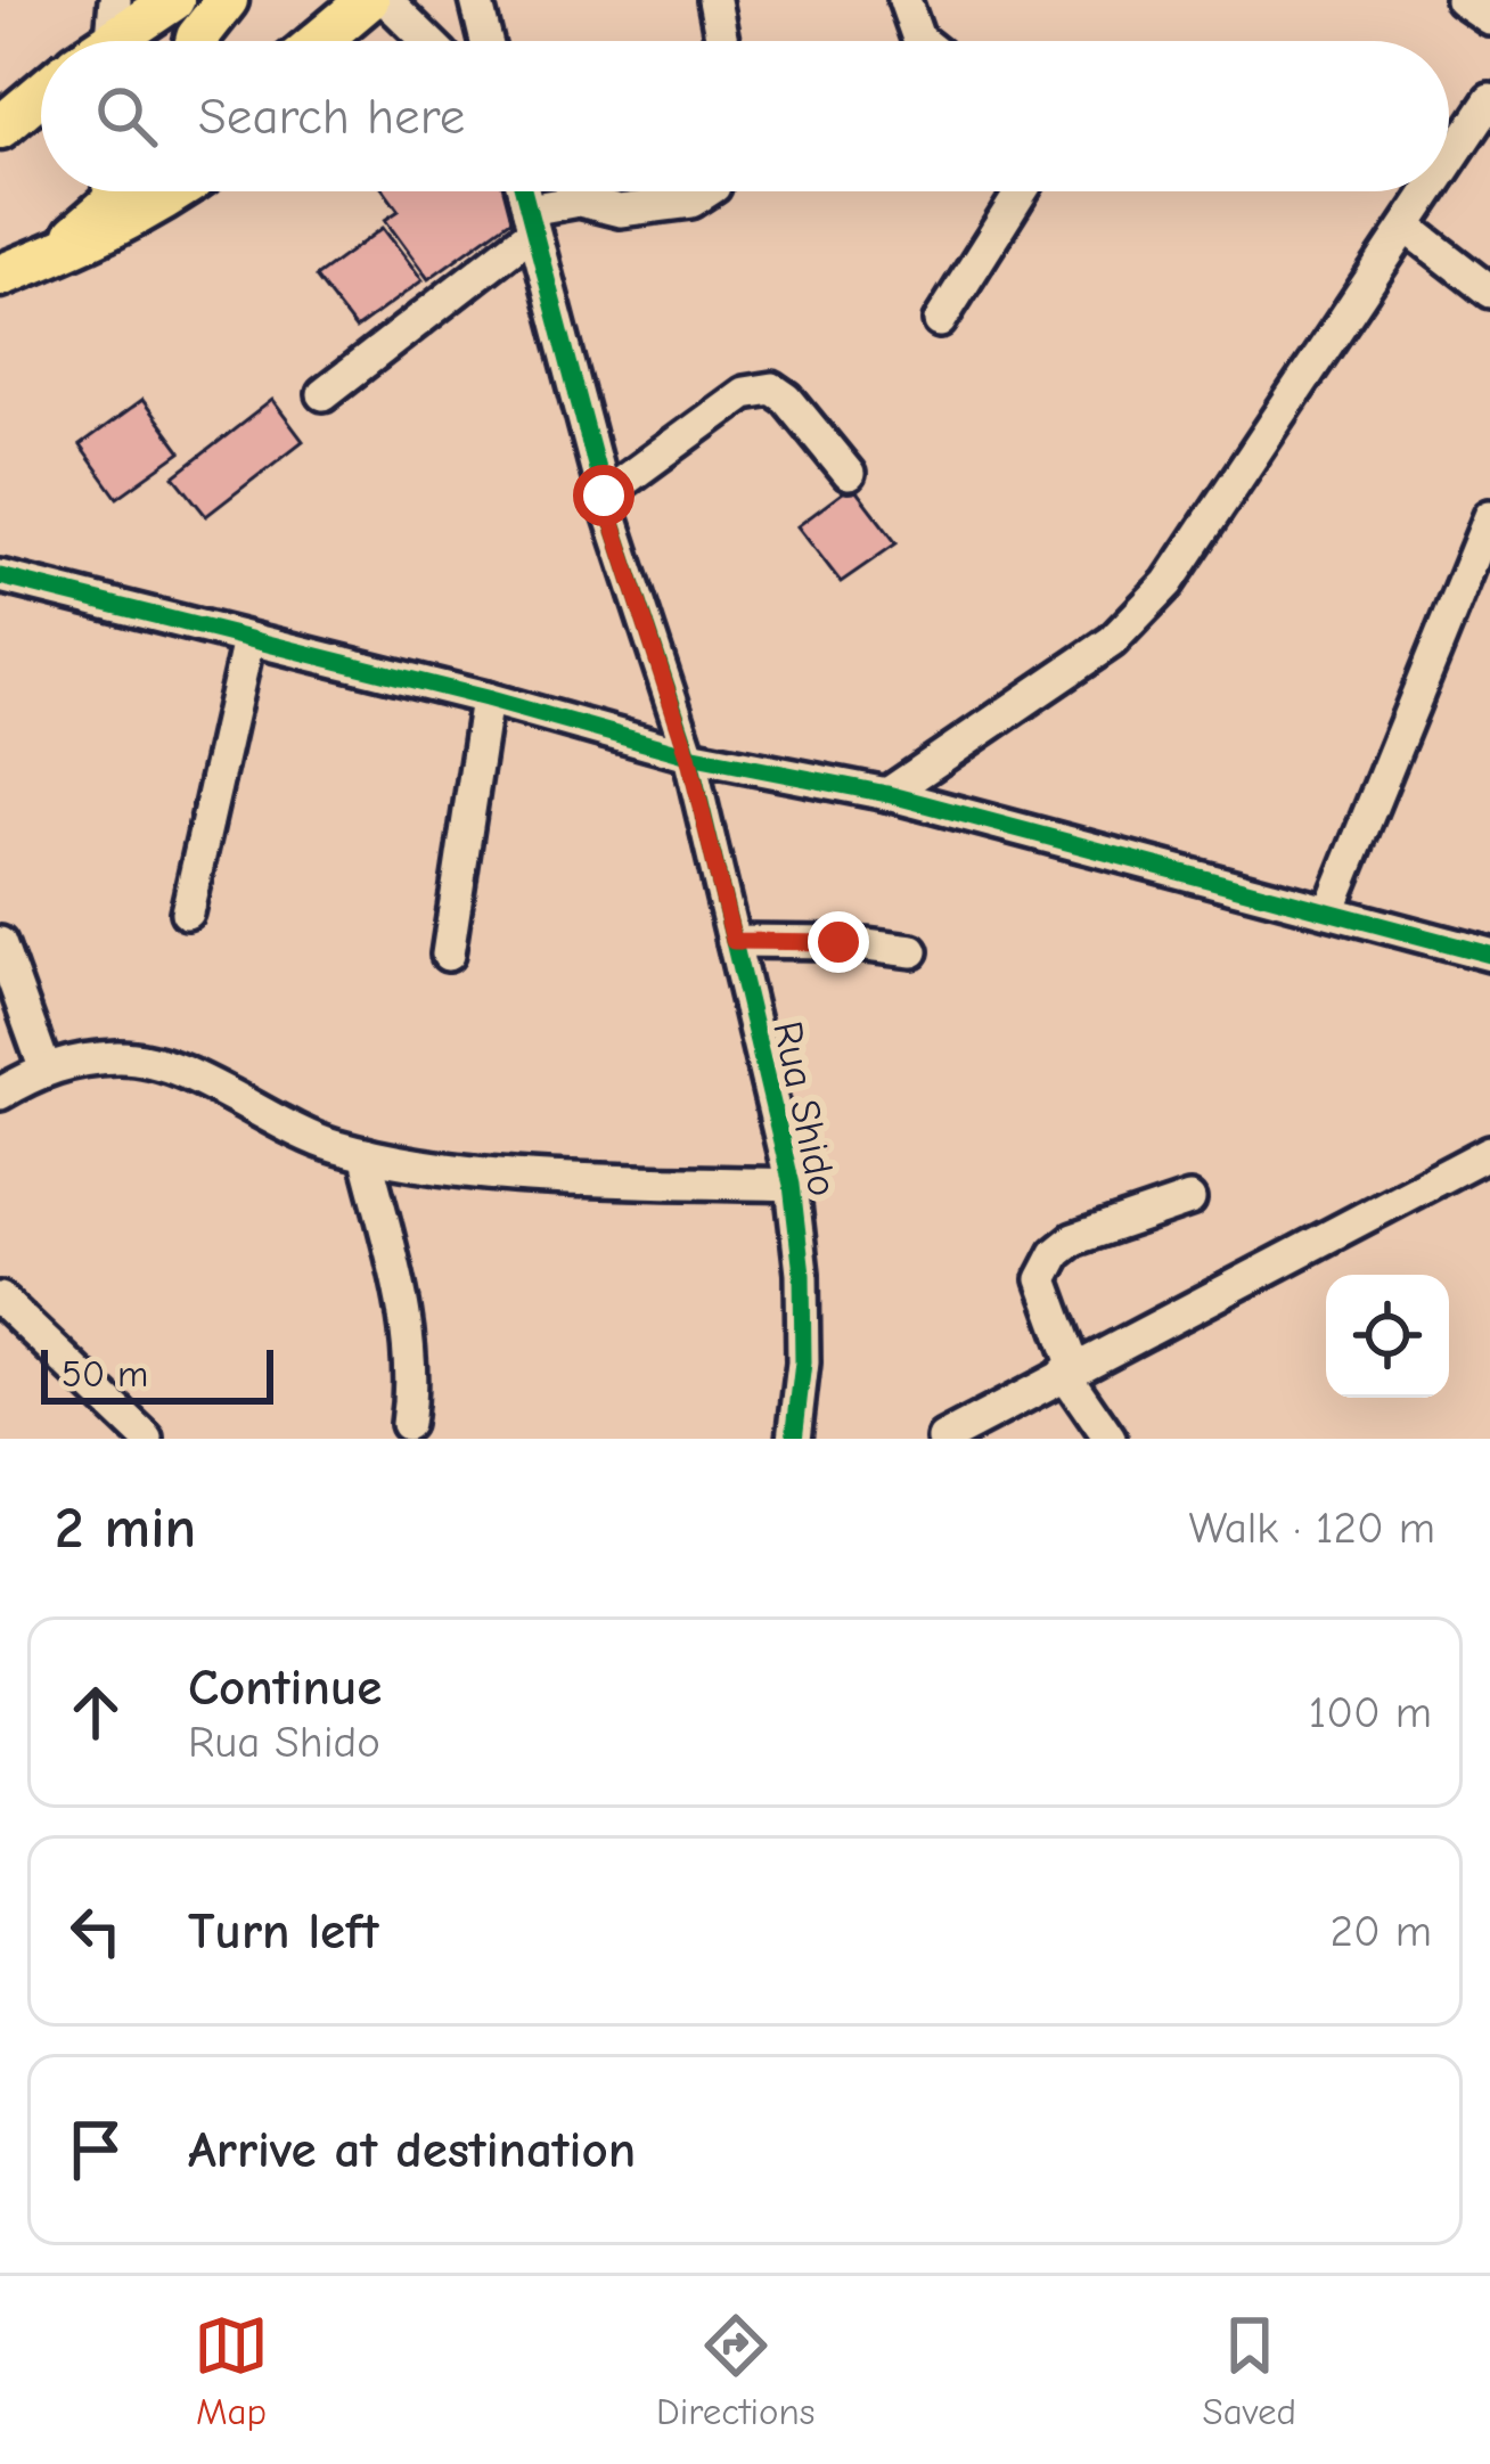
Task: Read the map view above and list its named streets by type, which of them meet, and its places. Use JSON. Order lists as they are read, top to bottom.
{
  "streets": {
    "street": ["Rua Shido"]
  },
  "scale_bar": "50 m",
  "page": {
    "search": "Search here",
    "scale": "50 m",
    "heading": ["2 min", "Walk · 120 m"],
    "list": [
      ["Continue", "Rua Shido", "100 m"],
      ["Turn left", "20 m"],
      "Arrive at destination"
    ],
    "nav": ["Map", "Directions", "Saved"]
  }
}
